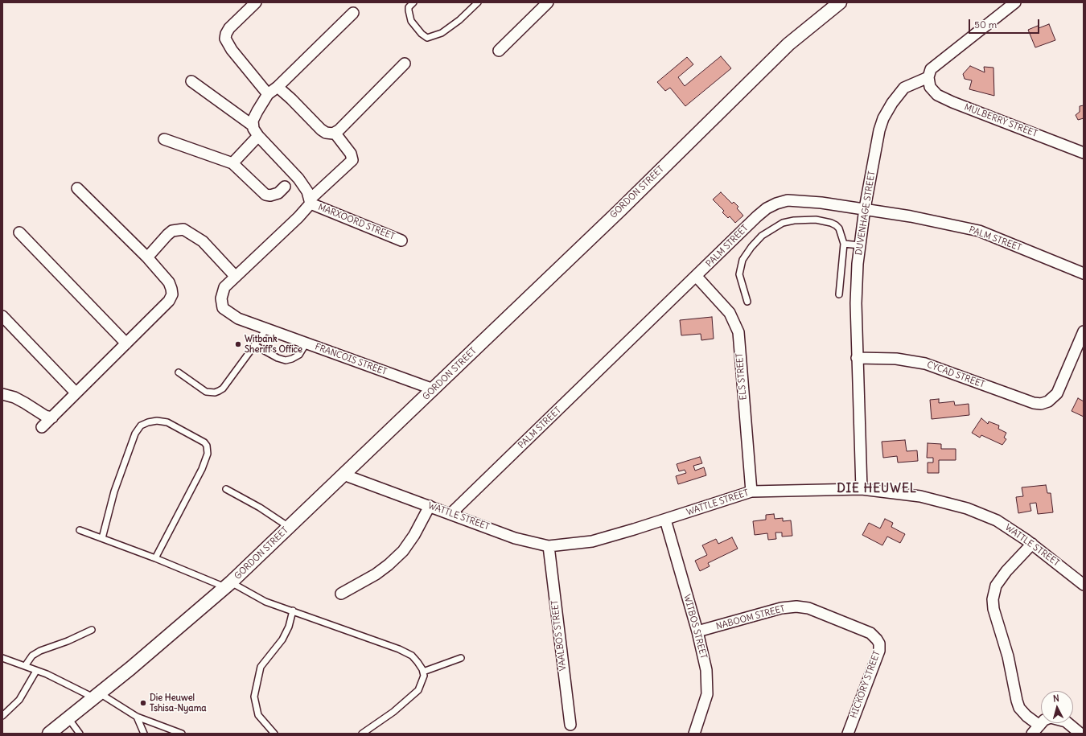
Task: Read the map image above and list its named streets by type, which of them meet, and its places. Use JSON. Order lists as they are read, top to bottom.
{
  "streets": {
    "street": [
      "MULBERRY STREET",
      "GORDON STREET",
      "DUVENHAGE STREET",
      "MARXOORD STREET",
      "PALM STREET",
      "FRANCOIS STREET",
      "CYCAD STREET",
      "ELS STREET",
      "WATTLE STREET",
      "NABOOM STREET",
      "WITBOS STREET",
      "VAALBOS STREET",
      "HICKORY STREET"
    ]
  },
  "crossings": [
    ["MULBERRY STREET", "DUVENHAGE STREET"],
    ["GORDON STREET", "FRANCOIS STREET"],
    ["GORDON STREET", "WATTLE STREET"],
    ["DUVENHAGE STREET", "PALM STREET"],
    ["DUVENHAGE STREET", "CYCAD STREET"],
    ["DUVENHAGE STREET", "WATTLE STREET"],
    ["MARXOORD STREET", "FRANCOIS STREET"],
    ["PALM STREET", "ELS STREET"],
    ["PALM STREET", "WATTLE STREET"],
    ["ELS STREET", "WATTLE STREET"],
    ["WATTLE STREET", "WITBOS STREET"],
    ["WATTLE STREET", "VAALBOS STREET"],
    ["NABOOM STREET", "WITBOS STREET"],
    ["NABOOM STREET", "HICKORY STREET"]
  ],
  "districts": ["DIE HEUWEL"],
  "places": ["Witbank Sheriff’s Office", "Die Heuwel Tshisa-Nyama"],
  "scale_bar": "50 m",
  "north": "top"
}
